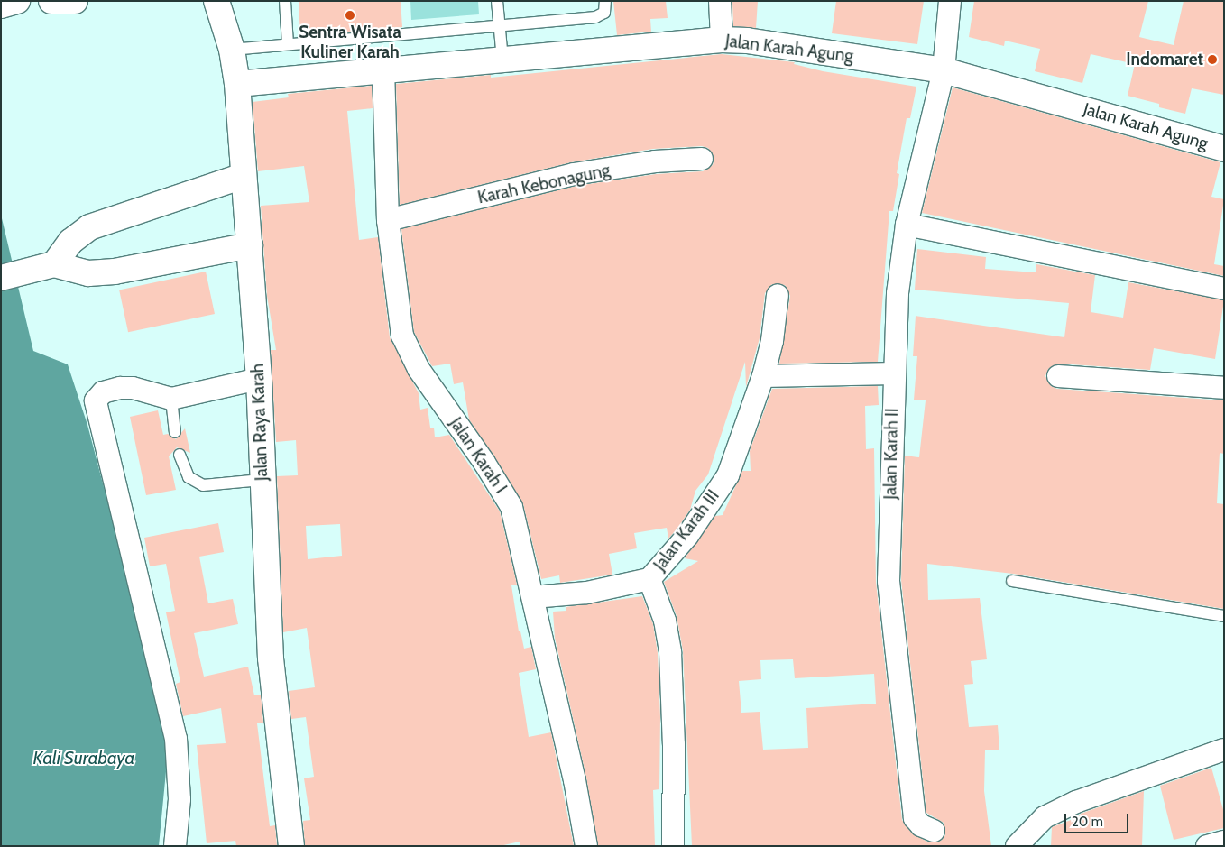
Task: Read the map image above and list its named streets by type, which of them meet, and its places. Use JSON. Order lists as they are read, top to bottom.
{
  "streets": {
    "street": [
      "Jalan Karah Agung",
      "Karah Kebonagung",
      "Jalan Raya Karah",
      "Jalan Karah II",
      "Jalan Karah I",
      "Jalan Karah III"
    ]
  },
  "crossings": [
    ["Jalan Karah Agung", "Jalan Raya Karah"],
    ["Jalan Karah Agung", "Jalan Karah II"],
    ["Jalan Karah Agung", "Jalan Karah I"],
    ["Karah Kebonagung", "Jalan Karah I"]
  ],
  "water": ["Kali Surabaya"],
  "places": ["Sentra Wisata Kuliner Karah", "Indomaret"],
  "scale_bar": "20 m"
}
